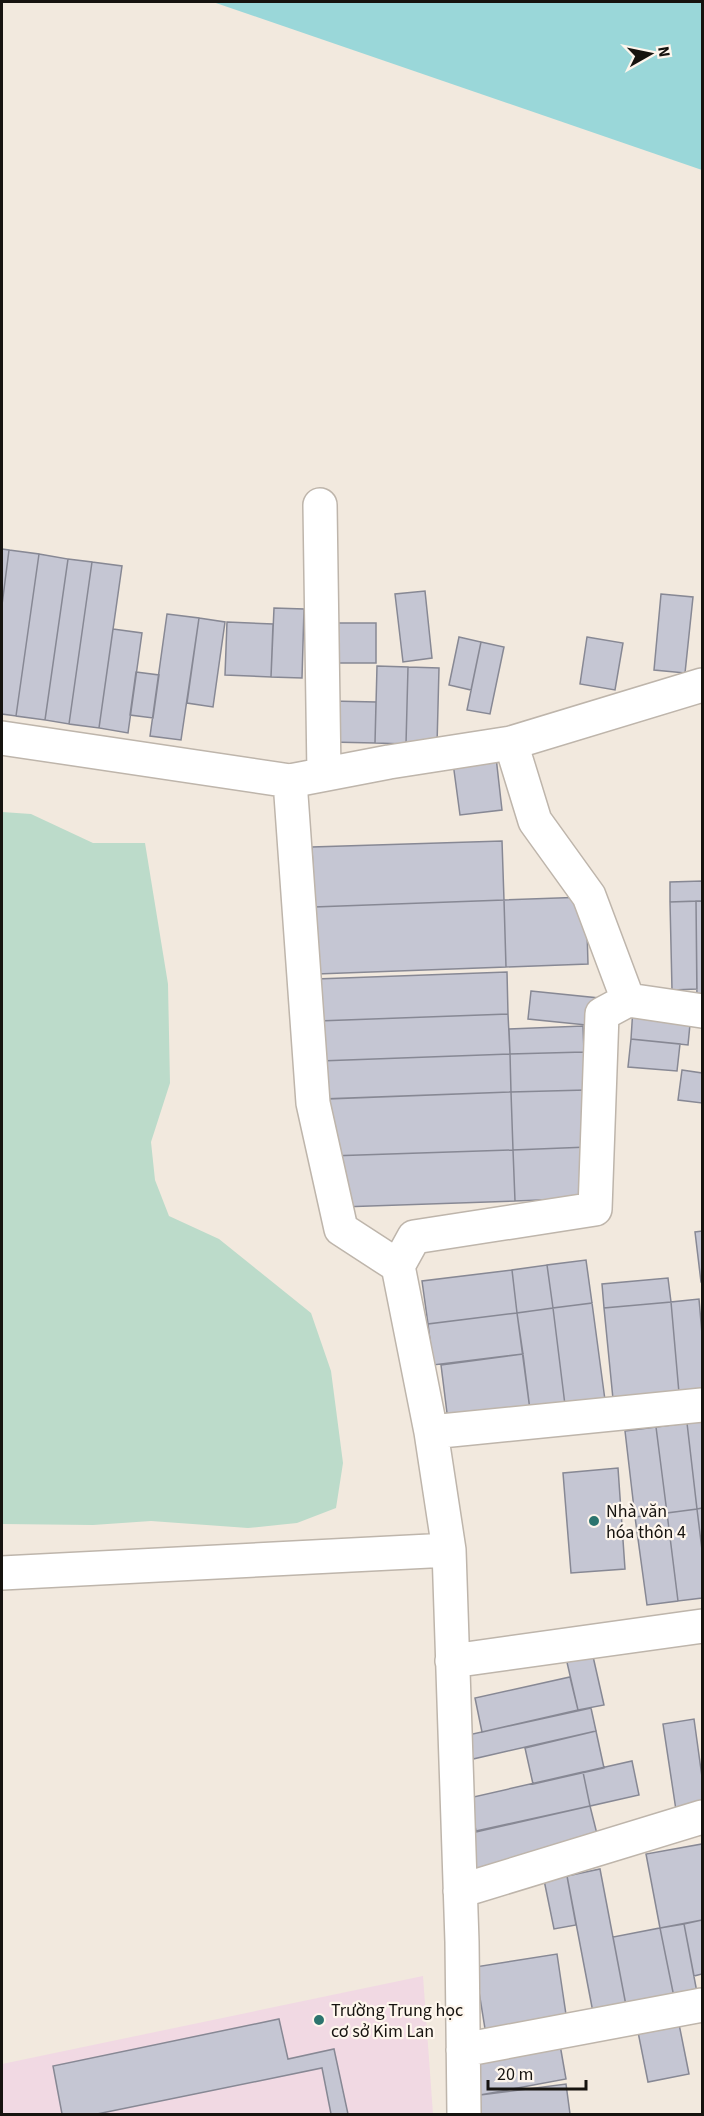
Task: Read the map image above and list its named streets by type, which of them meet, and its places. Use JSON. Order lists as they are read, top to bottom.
{
  "places": ["Nhà văn hóa thôn 4", "Trường Trung học cơ sở Kim Lan"],
  "scale_bar": "20 m",
  "north": "right"
}
